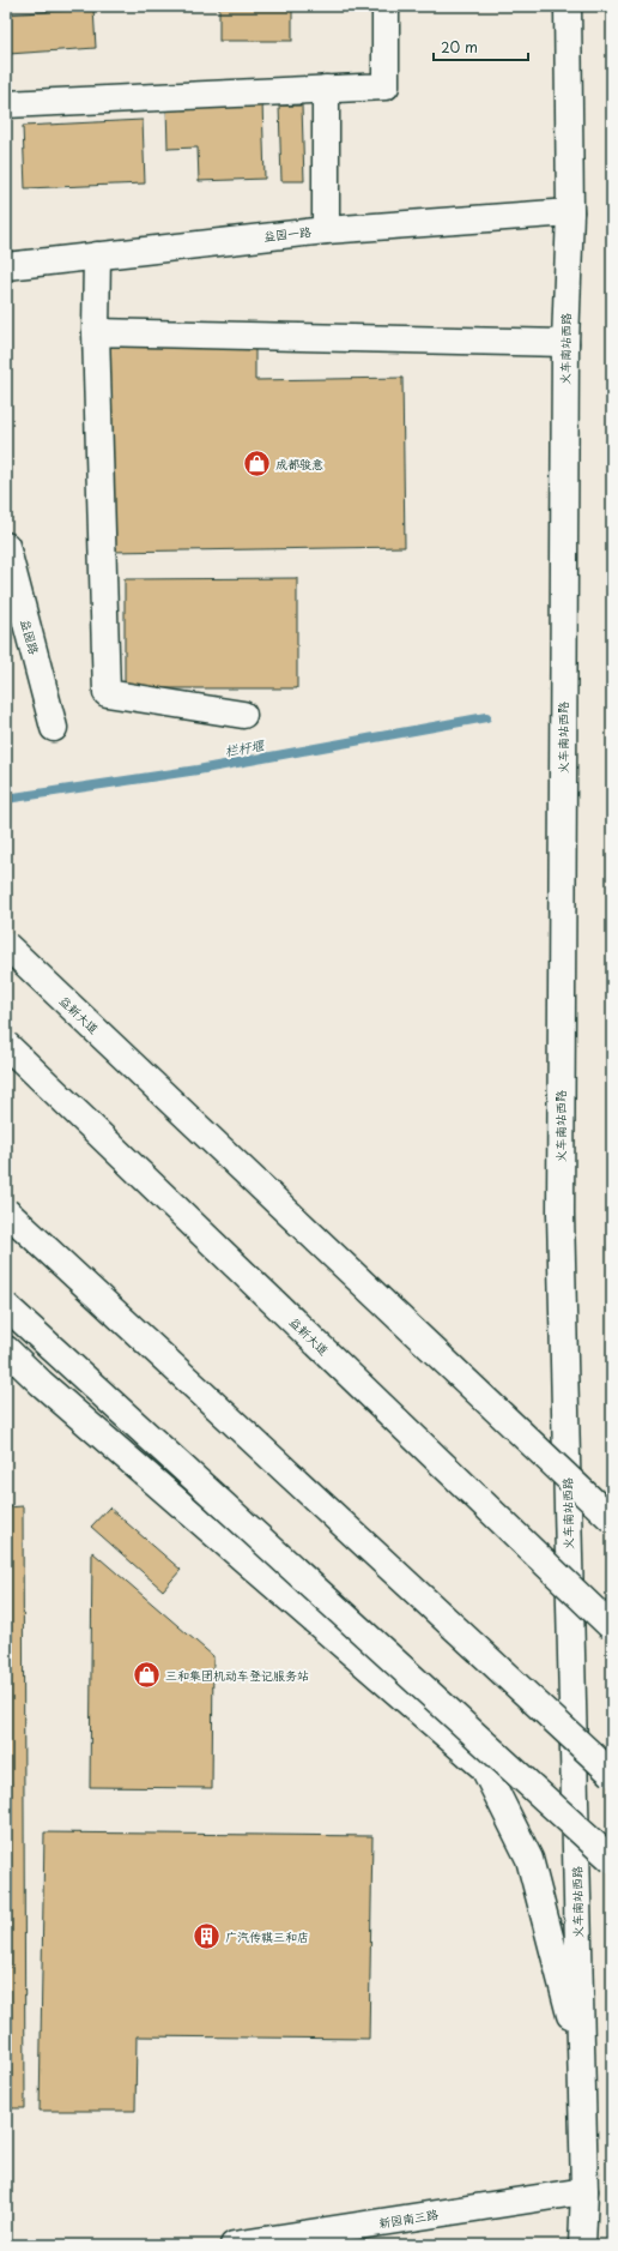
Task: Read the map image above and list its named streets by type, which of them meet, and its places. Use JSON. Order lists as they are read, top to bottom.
{
  "streets": {
    "main road": [
      "益园一路",
      "火车南站西路",
      "益园路",
      "益新大道",
      "新园南三路"
    ]
  },
  "crossings": [
    ["益园一路", "火车南站西路"],
    ["火车南站西路", "新园南三路"]
  ],
  "water": ["栏杆堰"],
  "places": {
    "shop": ["成都骏意", "三和集团机动车登记服务站"],
    "building": ["广汽传祺三和店"]
  },
  "scale_bar": "20 m"
}
